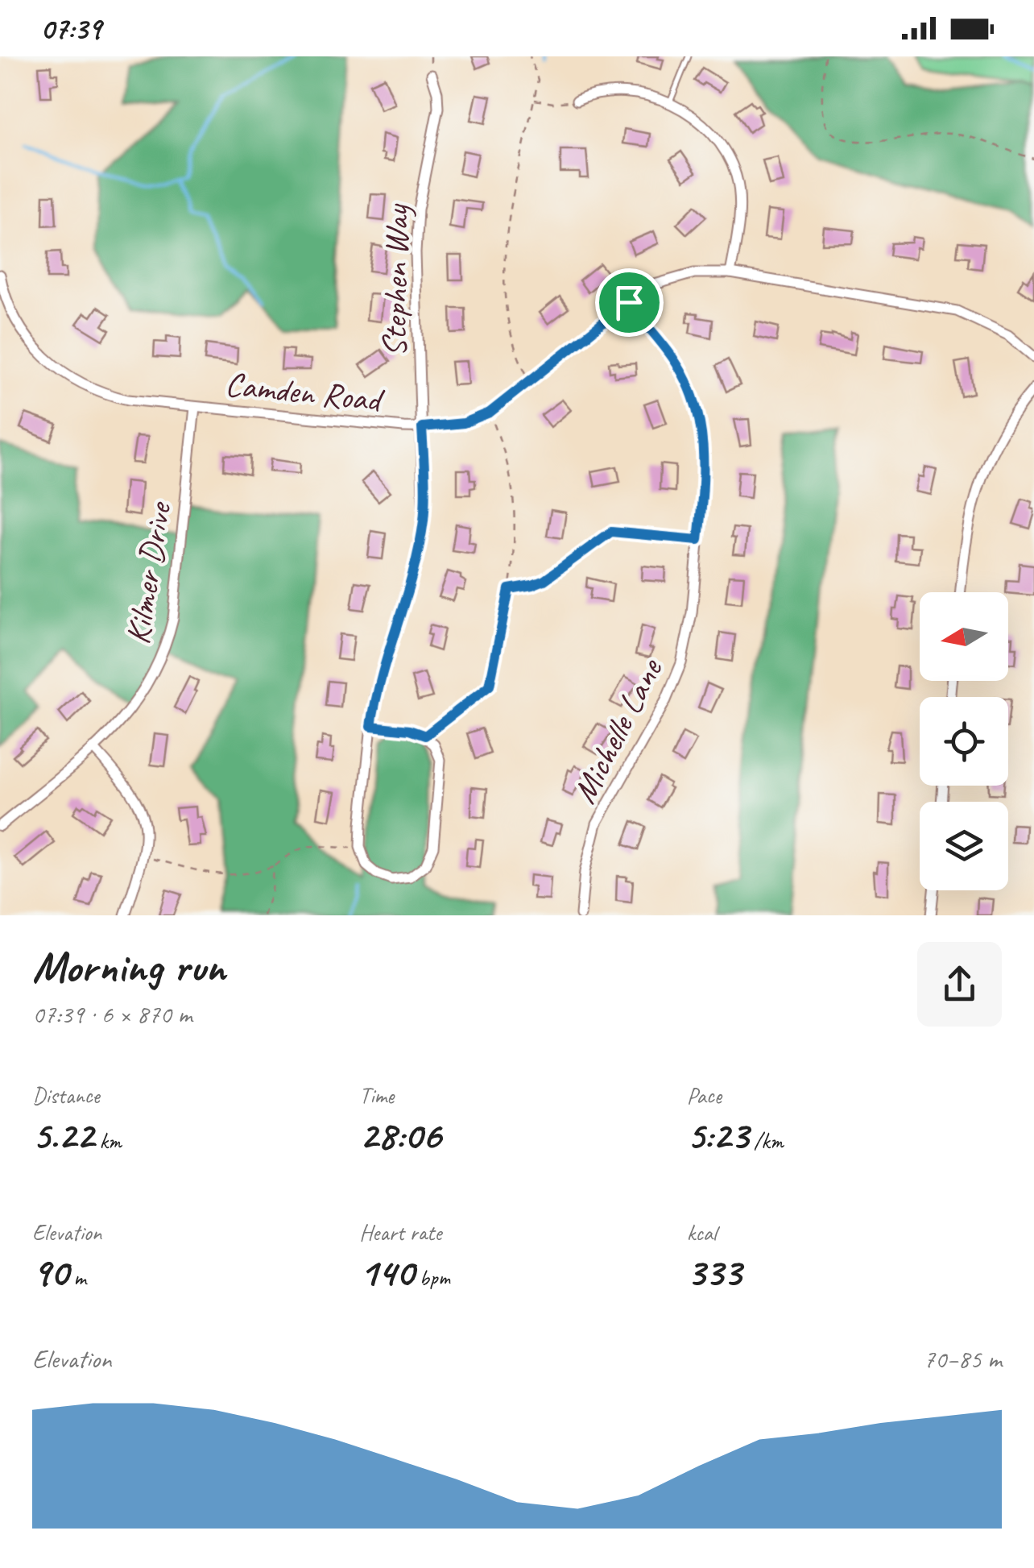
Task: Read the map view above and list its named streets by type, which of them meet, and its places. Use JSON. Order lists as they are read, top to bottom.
{
  "streets": {
    "street": [
      "Stephen Way",
      "Camden Road",
      "Kilmer Drive",
      "Michelle Lane"
    ]
  },
  "crossings": [
    ["Stephen Way", "Camden Road"],
    ["Camden Road", "Kilmer Drive"],
    ["Camden Road", "Michelle Lane"]
  ],
  "north": "left",
  "page": {
    "status": "07:39",
    "heading": ["Morning run", "07:39 · 6 × 870 m"],
    "stats": [
      ["Distance", "5.22 km"],
      ["Time", "28:06"],
      ["Pace", "5:23 /km"],
      ["Elevation", "90 m"],
      ["Heart rate", "140 bpm"],
      ["kcal", "333"]
    ],
    "chart": ["Elevation", "70–85 m"]
  }
}
